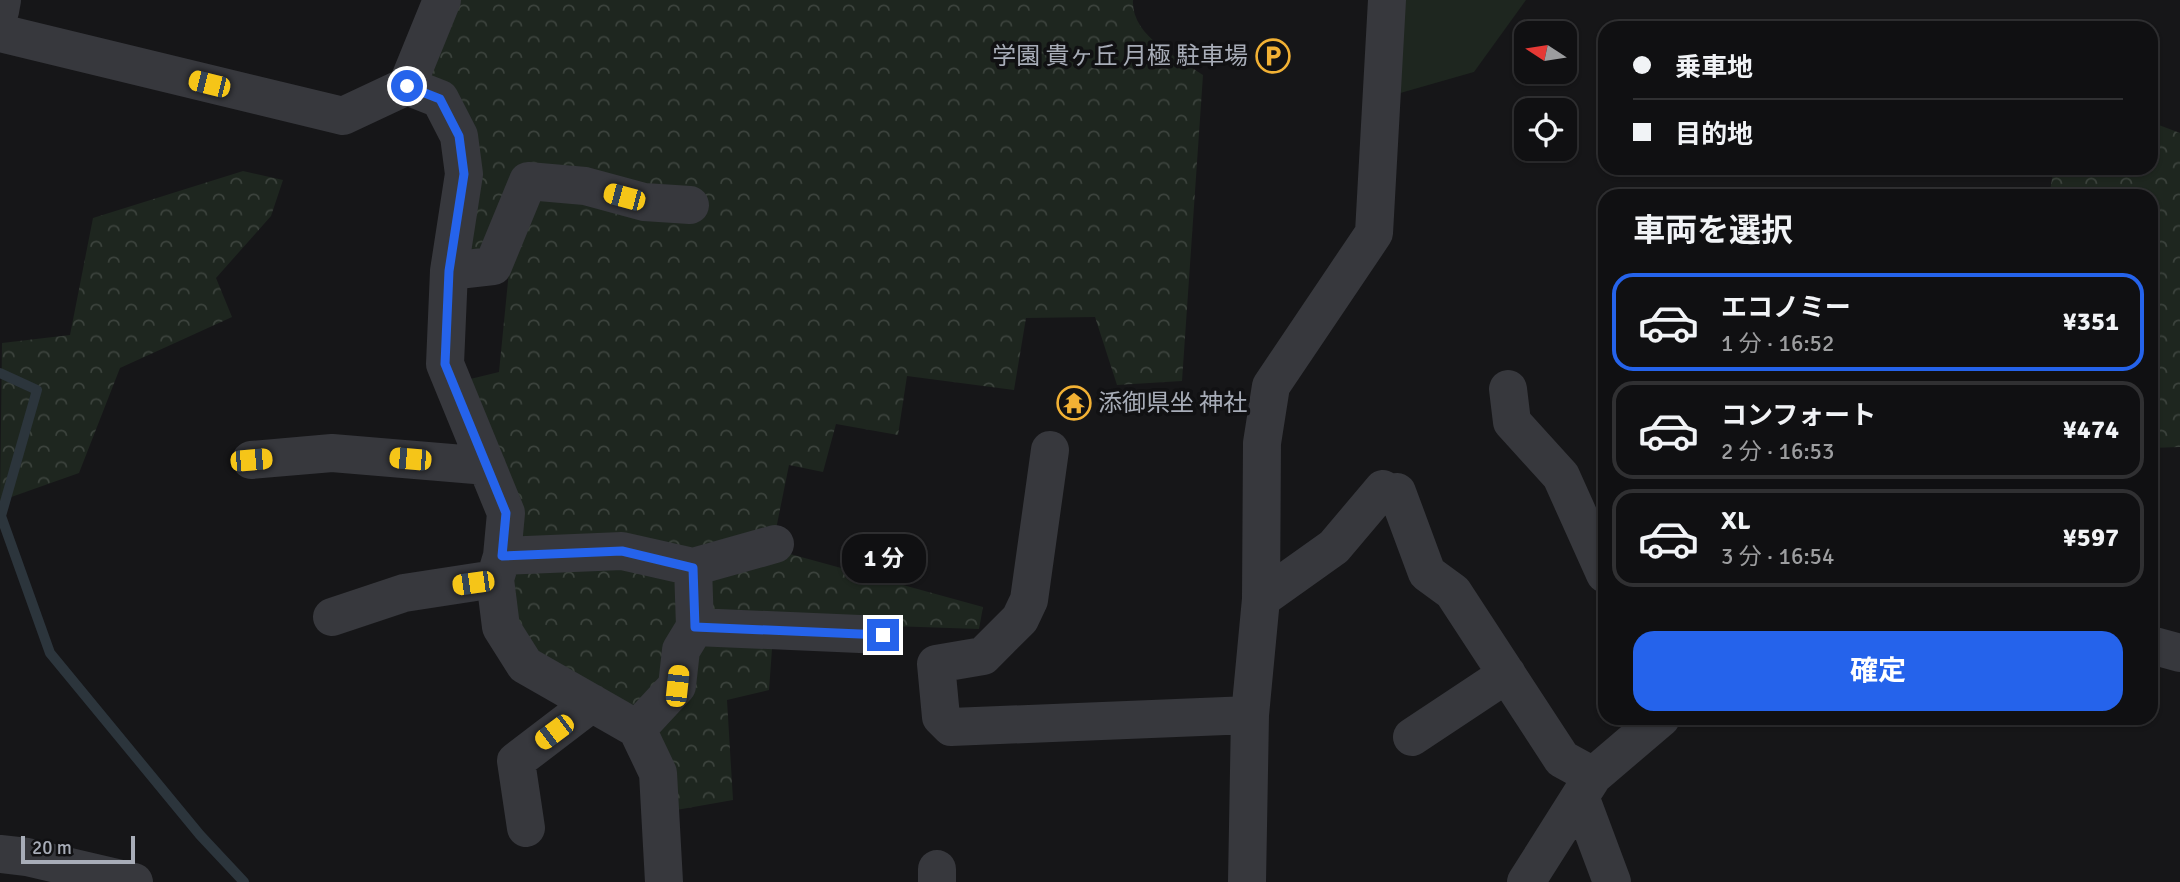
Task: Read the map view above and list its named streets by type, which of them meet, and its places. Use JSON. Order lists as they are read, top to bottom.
{
  "places": {
    "parking": ["学園 貴ヶ丘 月極 駐車場"],
    "temple": ["添御県坐 神社"]
  },
  "scale_bar": "20 m",
  "north": "left",
  "page": {
    "banner": ["乗車地", "目的地"],
    "heading": "車両を選択",
    "list": [
      {
        "name": "エコノミー",
        "note": "1 分 · 16:52",
        "value": "¥351"
      },
      {
        "name": "コンフォート",
        "note": "2 分 · 16:53",
        "value": "¥474"
      },
      {
        "name": "XL",
        "note": "3 分 · 16:54",
        "value": "¥597"
      }
    ],
    "bubble": "1 分",
    "buttons": "確定",
    "scale": "20 m"
  }
}
